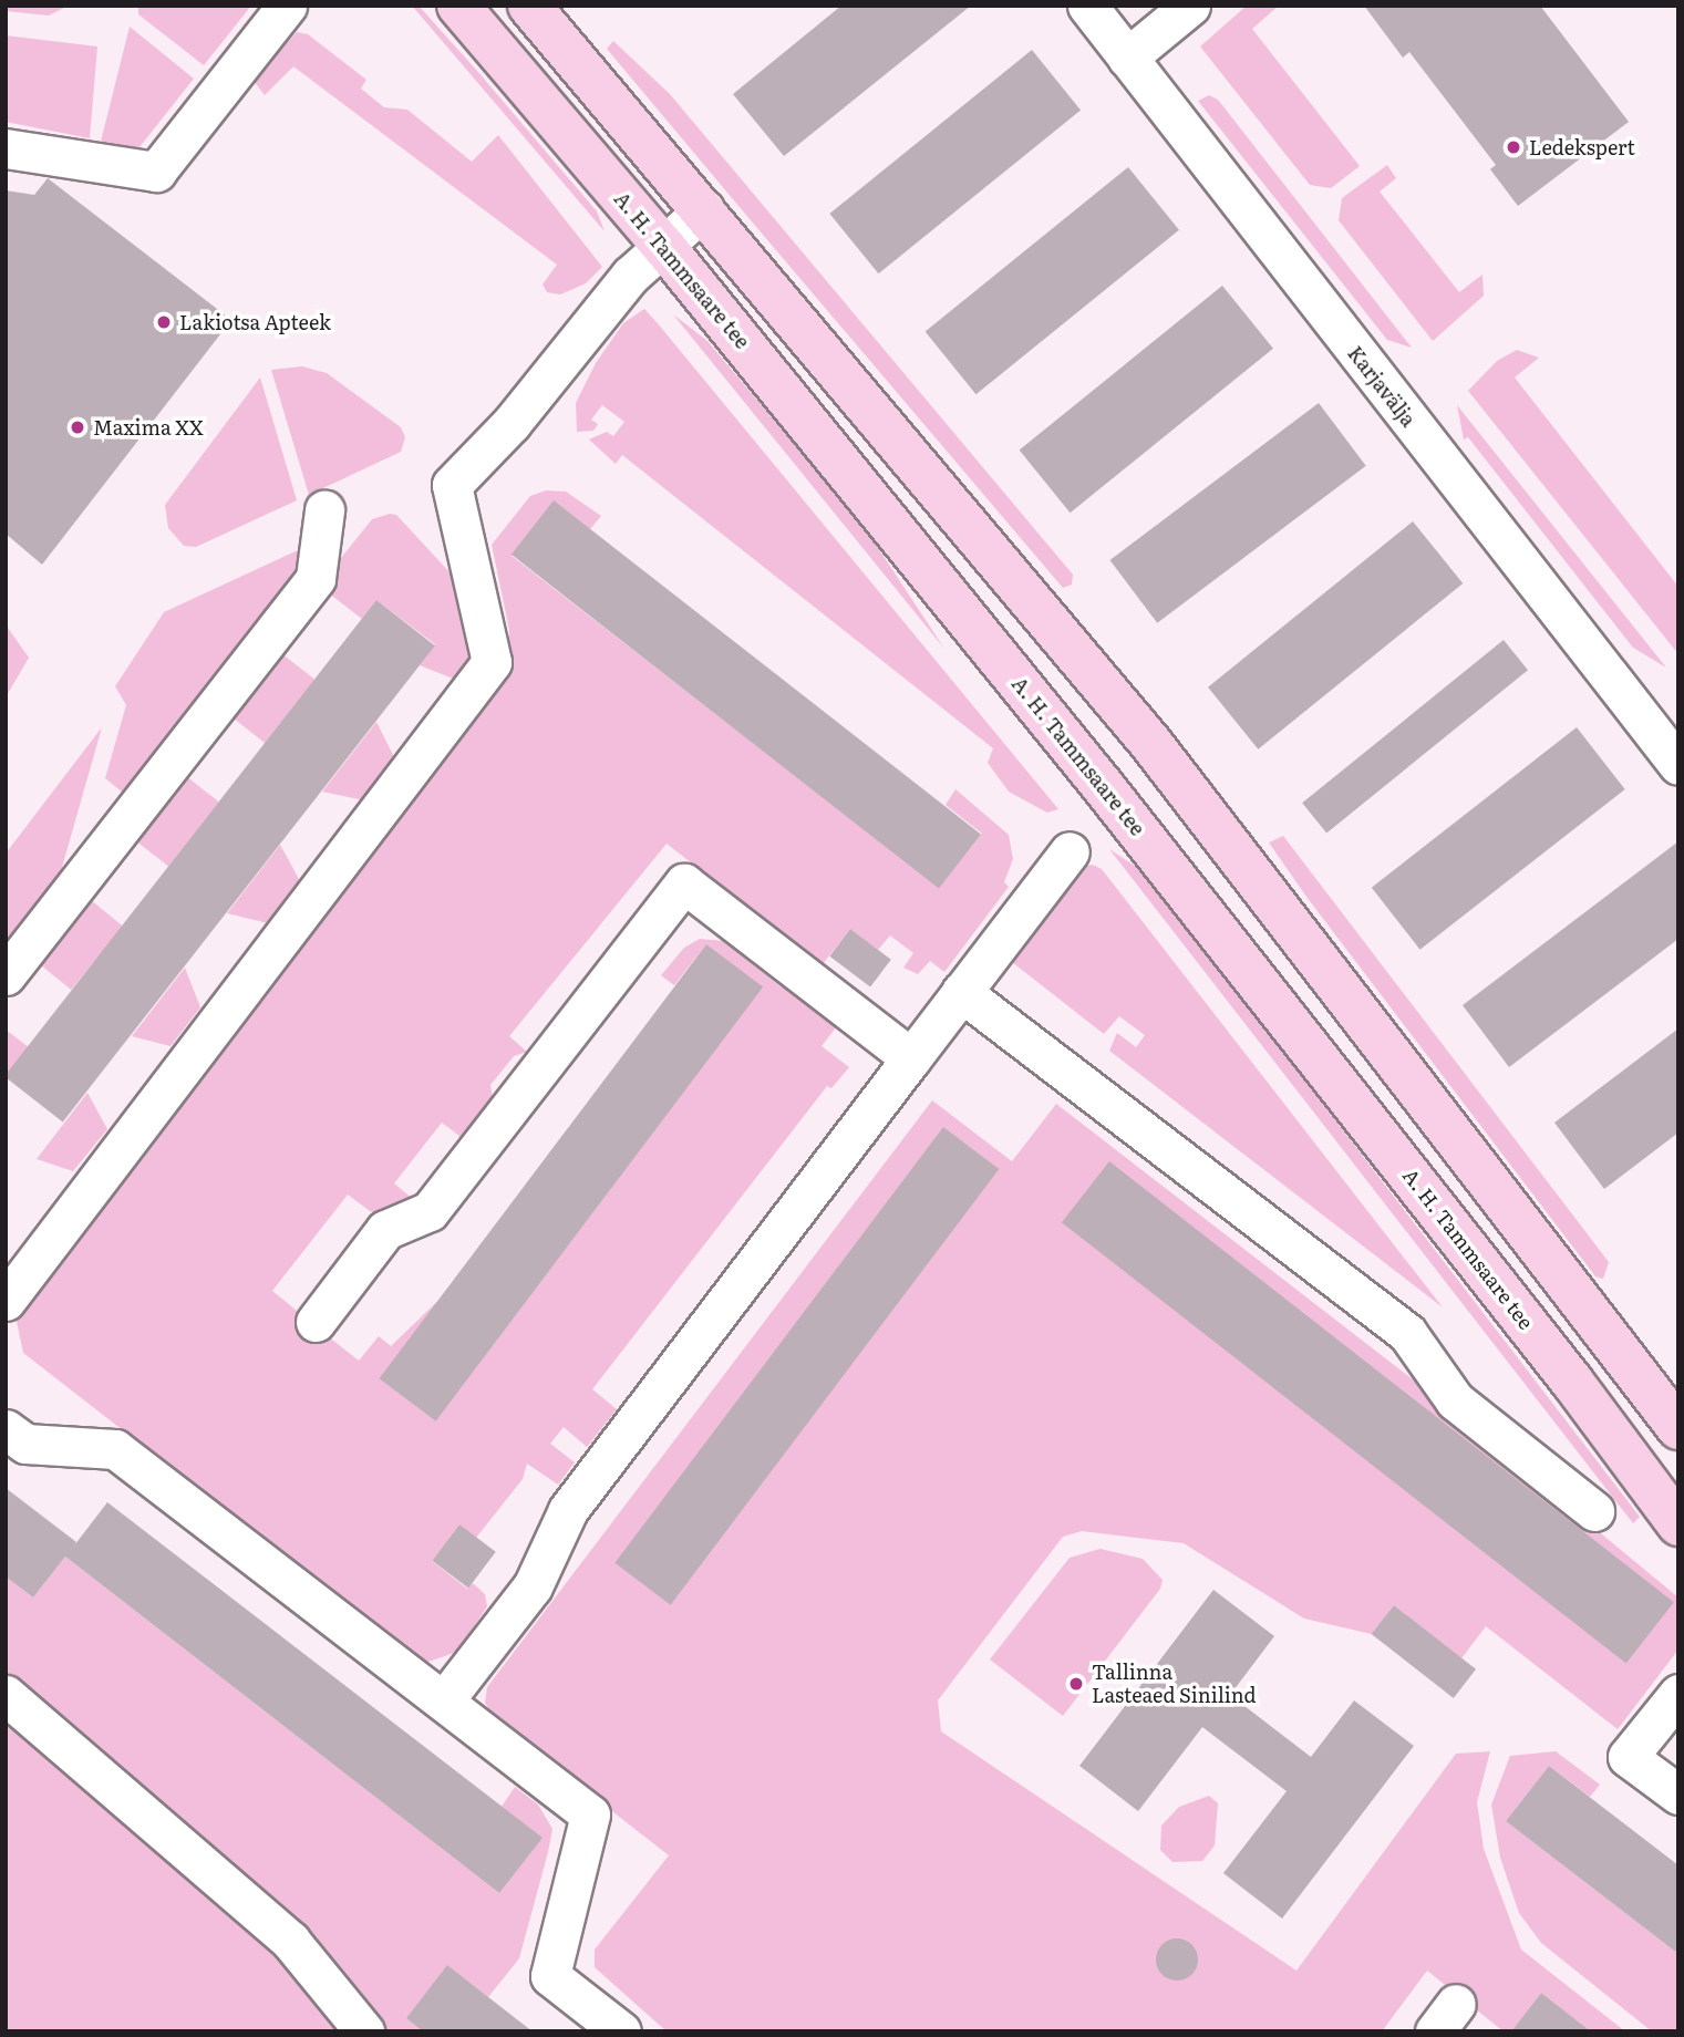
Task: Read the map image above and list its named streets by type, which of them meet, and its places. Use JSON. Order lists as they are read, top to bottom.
{
  "streets": {
    "main road": ["A. H. Tammsaare tee"],
    "street": ["Karjavälja"]
  },
  "places": [
    "Ledekspert",
    "Lakiotsa Apteek",
    "Maxima XX",
    "Tallinna Lasteaed Sinilind"
  ]
}
